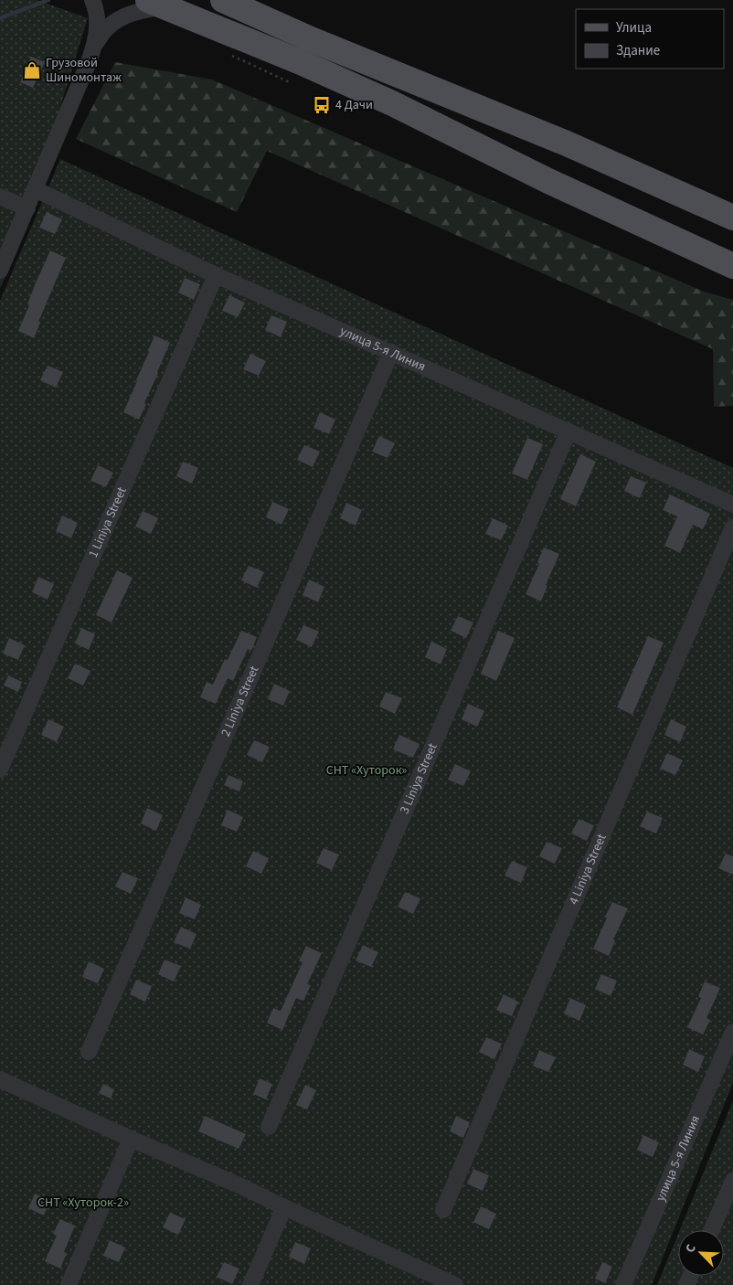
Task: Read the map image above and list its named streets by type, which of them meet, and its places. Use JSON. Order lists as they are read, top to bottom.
{
  "streets": {
    "street": [
      "улица 5-я Линия",
      "1 Liniya Street",
      "2 Liniya Street",
      "3 Liniya Street",
      "4 Liniya Street"
    ]
  },
  "crossings": [
    ["улица 5-я Линия", "1 Liniya Street"],
    ["улица 5-я Линия", "2 Liniya Street"],
    ["улица 5-я Линия", "3 Liniya Street"]
  ],
  "parks": ["СНТ «Хуторок»", "СНТ «Хуторок-2»"],
  "places": {
    "shop": ["Грузовой Шиномонтаж"],
    "bus stop": ["4 Дачи"]
  },
  "legend": ["Улица", "Здание"],
  "north": "top left"
}
